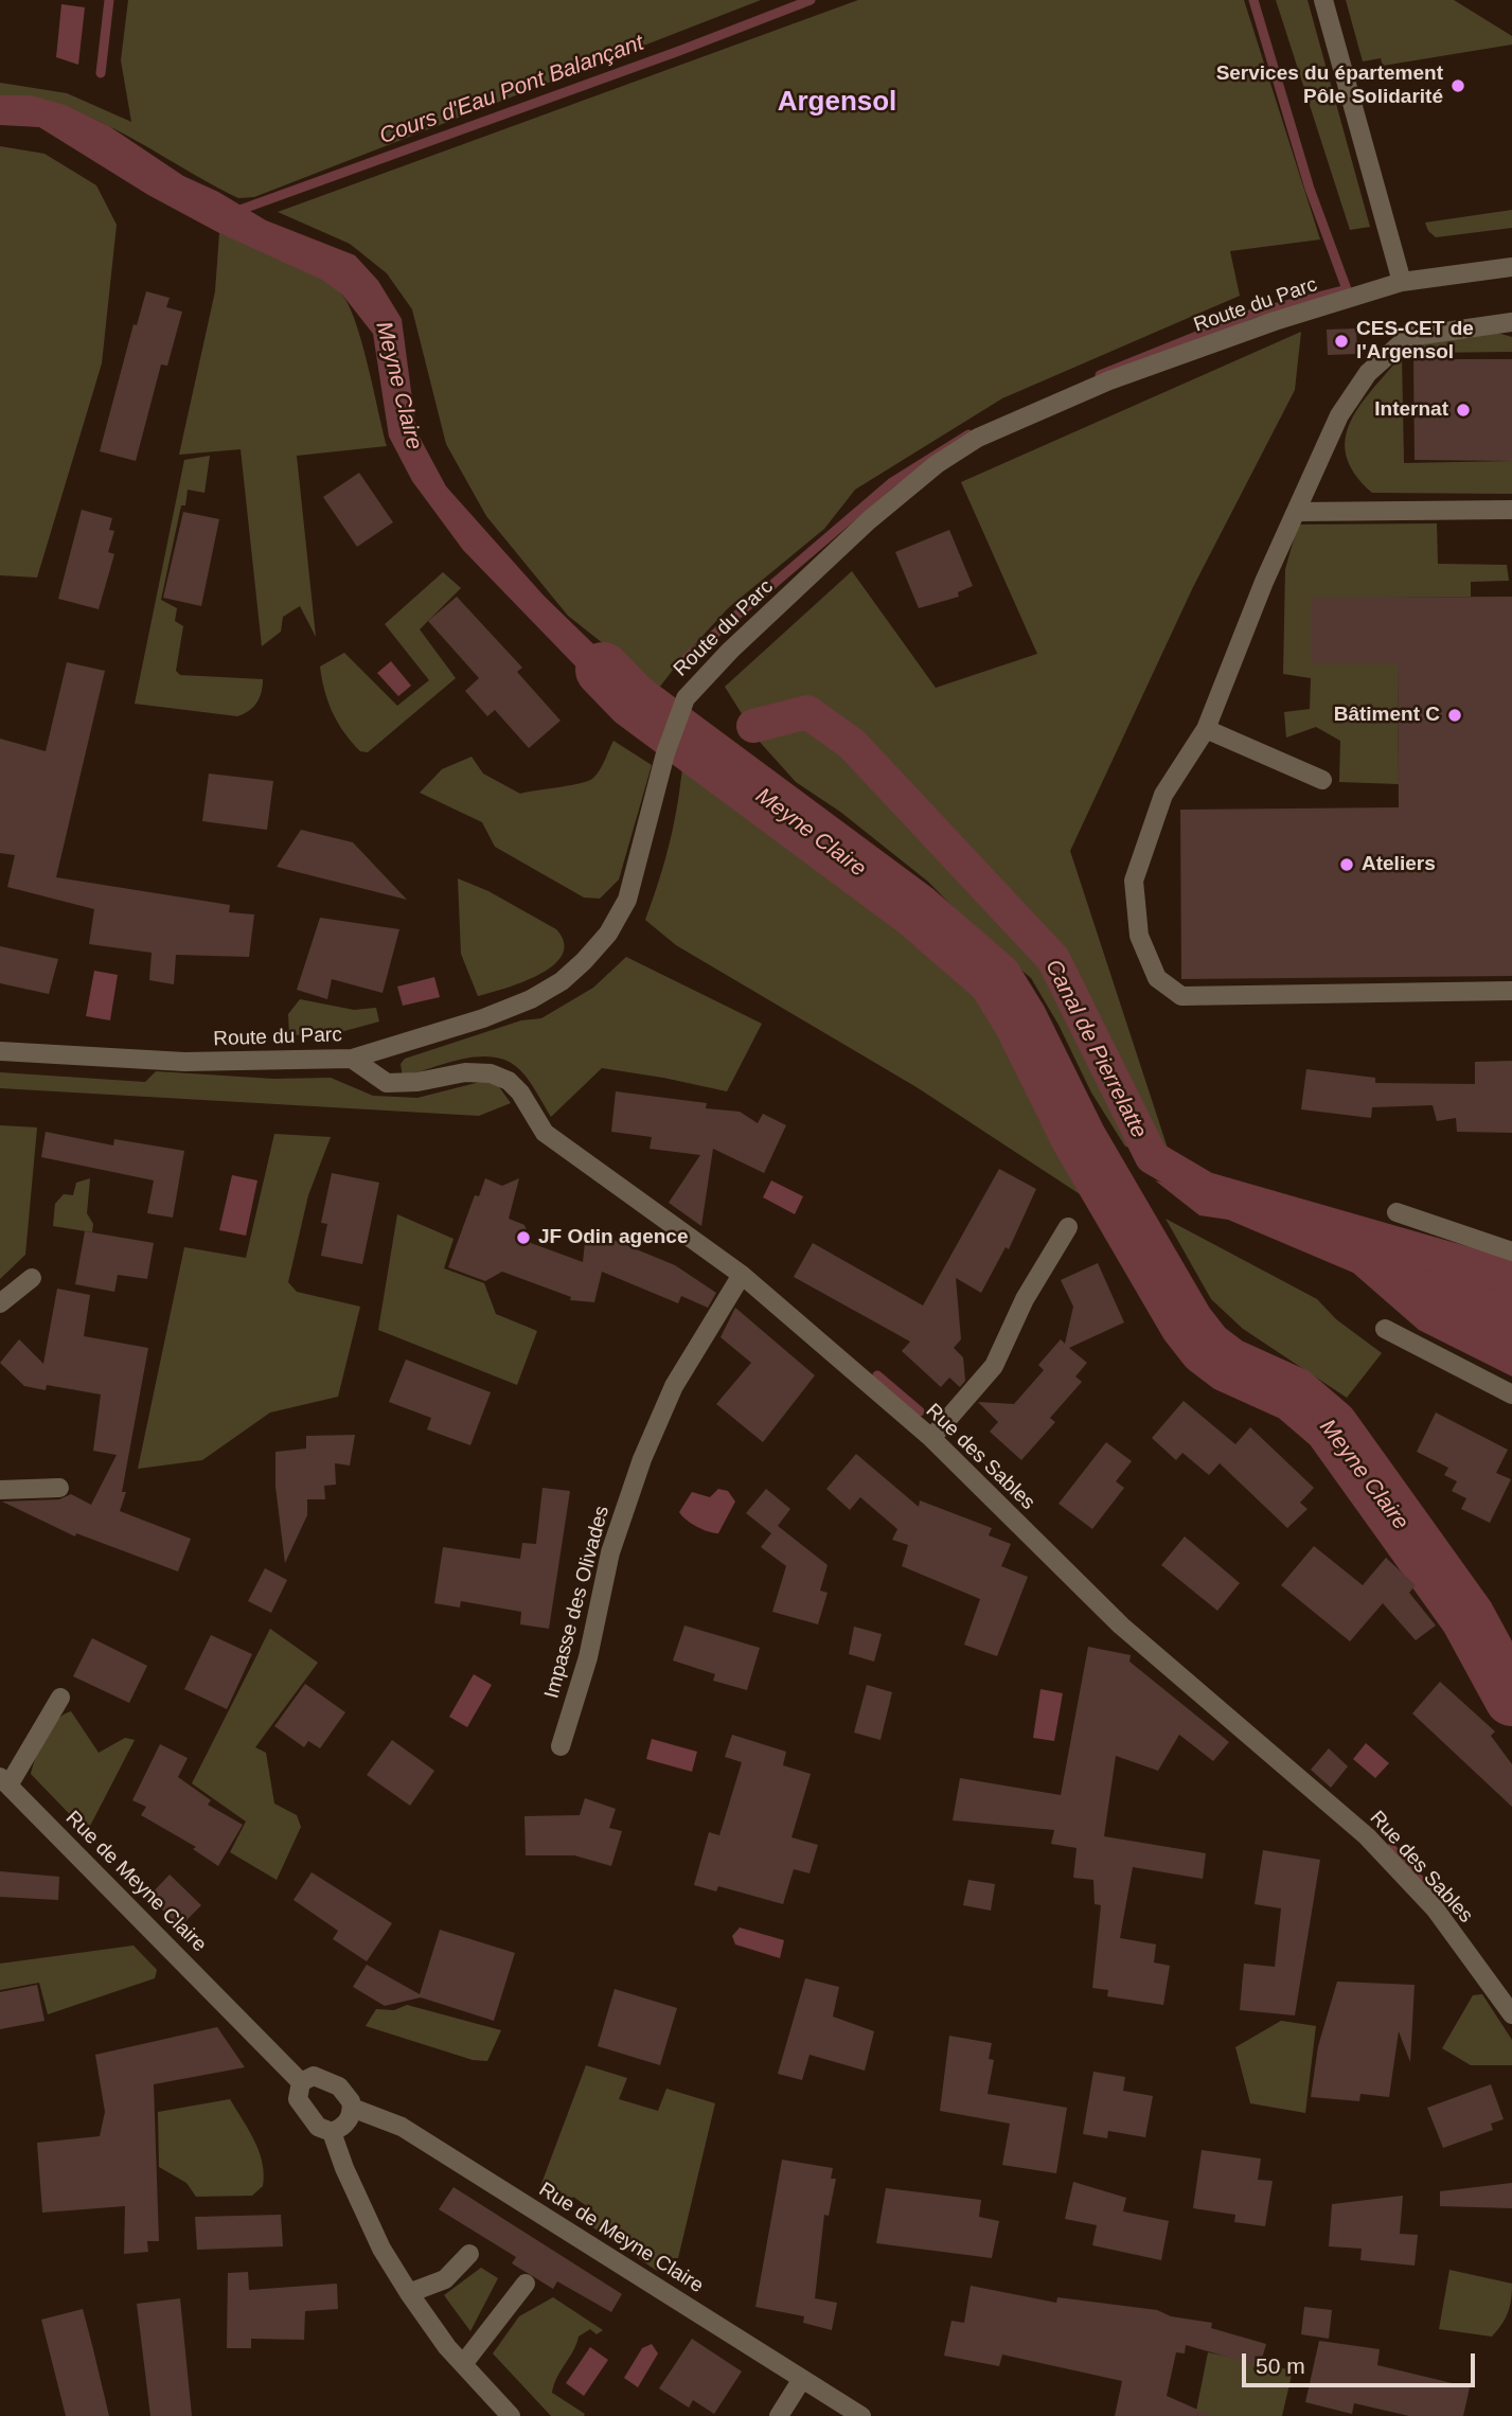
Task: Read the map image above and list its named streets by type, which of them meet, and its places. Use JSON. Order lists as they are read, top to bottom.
{
  "streets": {
    "street": [
      "Route du Parc",
      "Rue des Sables",
      "Impasse des Olivades",
      "Rue de Meyne Claire"
    ]
  },
  "crossings": [
    ["Route du Parc", "Rue des Sables"],
    ["Rue des Sables", "Impasse des Olivades"]
  ],
  "districts": ["Argensol"],
  "water": ["Cours d'Eau Pont Balançant", "Meyne Claire", "Canal de Pierrelatte"],
  "places": [
    "Services du épartement Pôle Solidarité",
    "CES-CET de l'Argensol",
    "Internat",
    "Bâtiment C",
    "Ateliers",
    "JF Odin agence"
  ],
  "scale_bar": "50 m"
}
